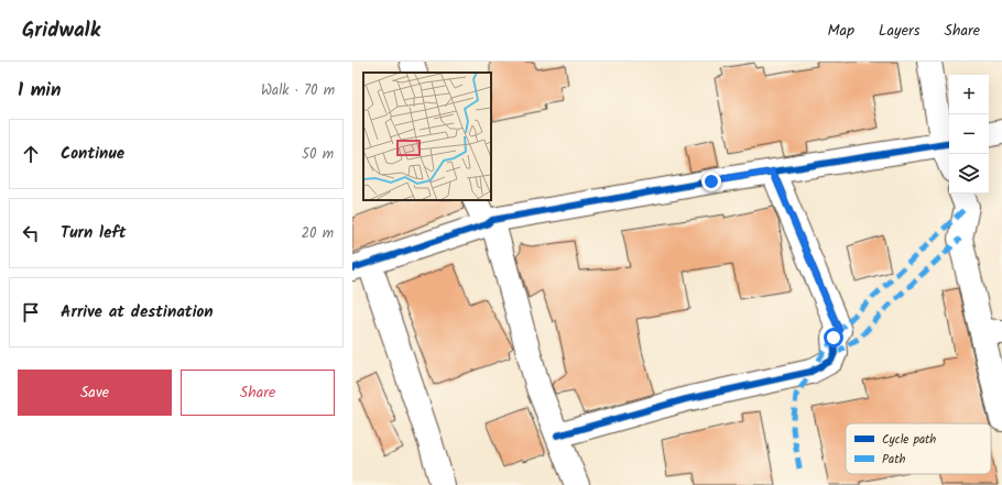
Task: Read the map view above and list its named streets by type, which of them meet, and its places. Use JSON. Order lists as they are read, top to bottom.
{
  "legend": ["Cycle path", "Path"],
  "page": {
    "header": "Gridwalk",
    "nav": ["Map", "Layers", "Share"],
    "heading": ["1 min", "Walk · 70 m"],
    "map_buttons": ["+", "−"],
    "list": [
      ["Continue", "50 m"],
      ["Turn left", "20 m"],
      "Arrive at destination"
    ],
    "buttons": ["Save", "Share"]
  }
}
